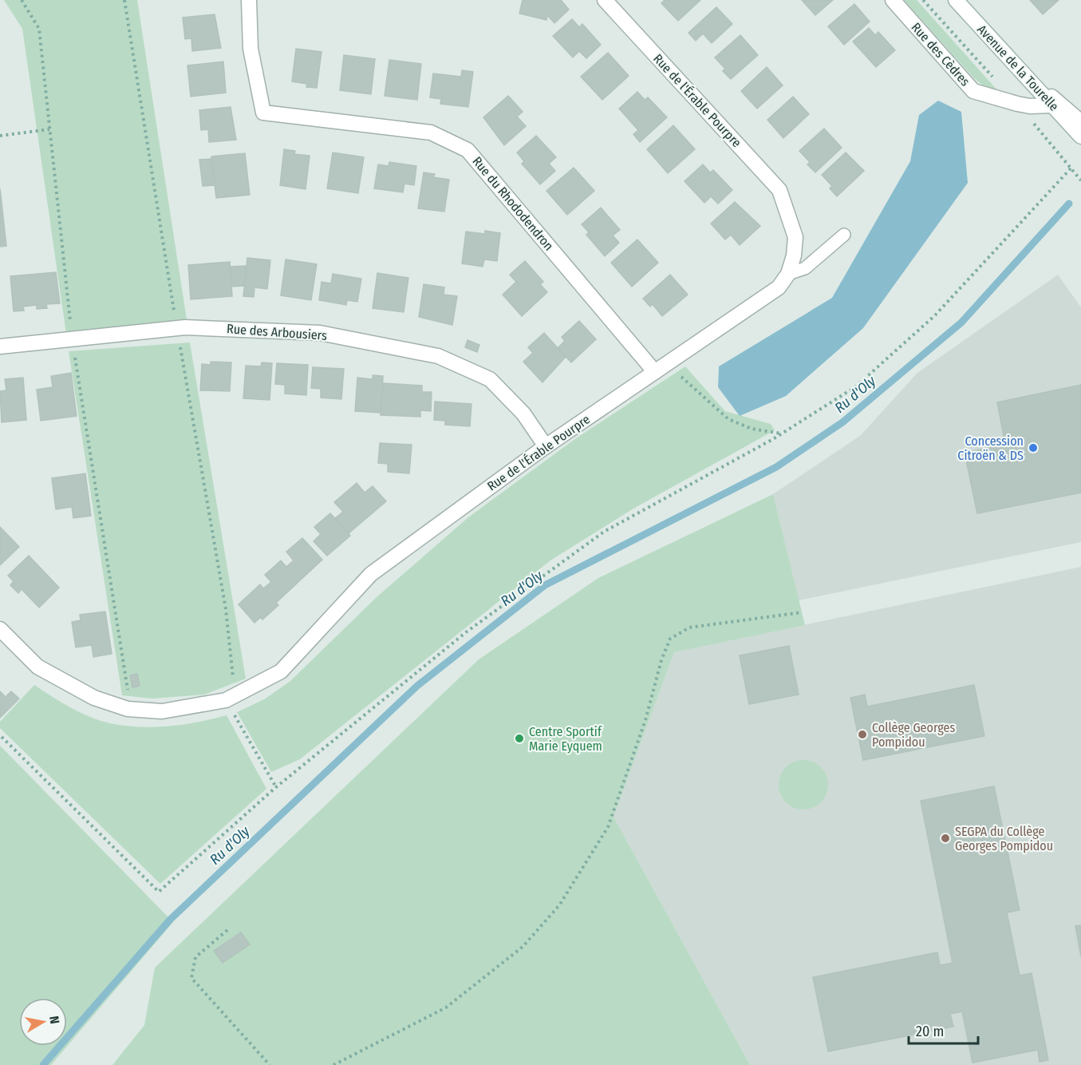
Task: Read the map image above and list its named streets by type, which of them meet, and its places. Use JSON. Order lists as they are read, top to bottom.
{
  "streets": {
    "street": [
      "Rue des Cèdres",
      "Avenue de la Tourelle",
      "Rue de l'Érable Pourpre",
      "Rue du Rhododendron",
      "Rue des Arbousiers"
    ]
  },
  "crossings": [
    ["Rue des Cèdres", "Avenue de la Tourelle"],
    ["Rue de l'Érable Pourpre", "Rue du Rhododendron"],
    ["Rue de l'Érable Pourpre", "Rue des Arbousiers"]
  ],
  "water": ["Ru d'Oly"],
  "places": [
    "Concession Citroën & DS",
    "Collège Georges Pompidou",
    "Centre Sportif Marie Eyquem",
    "SEGPA du Collège Georges Pompidou"
  ],
  "scale_bar": "20 m",
  "north": "right"
}
